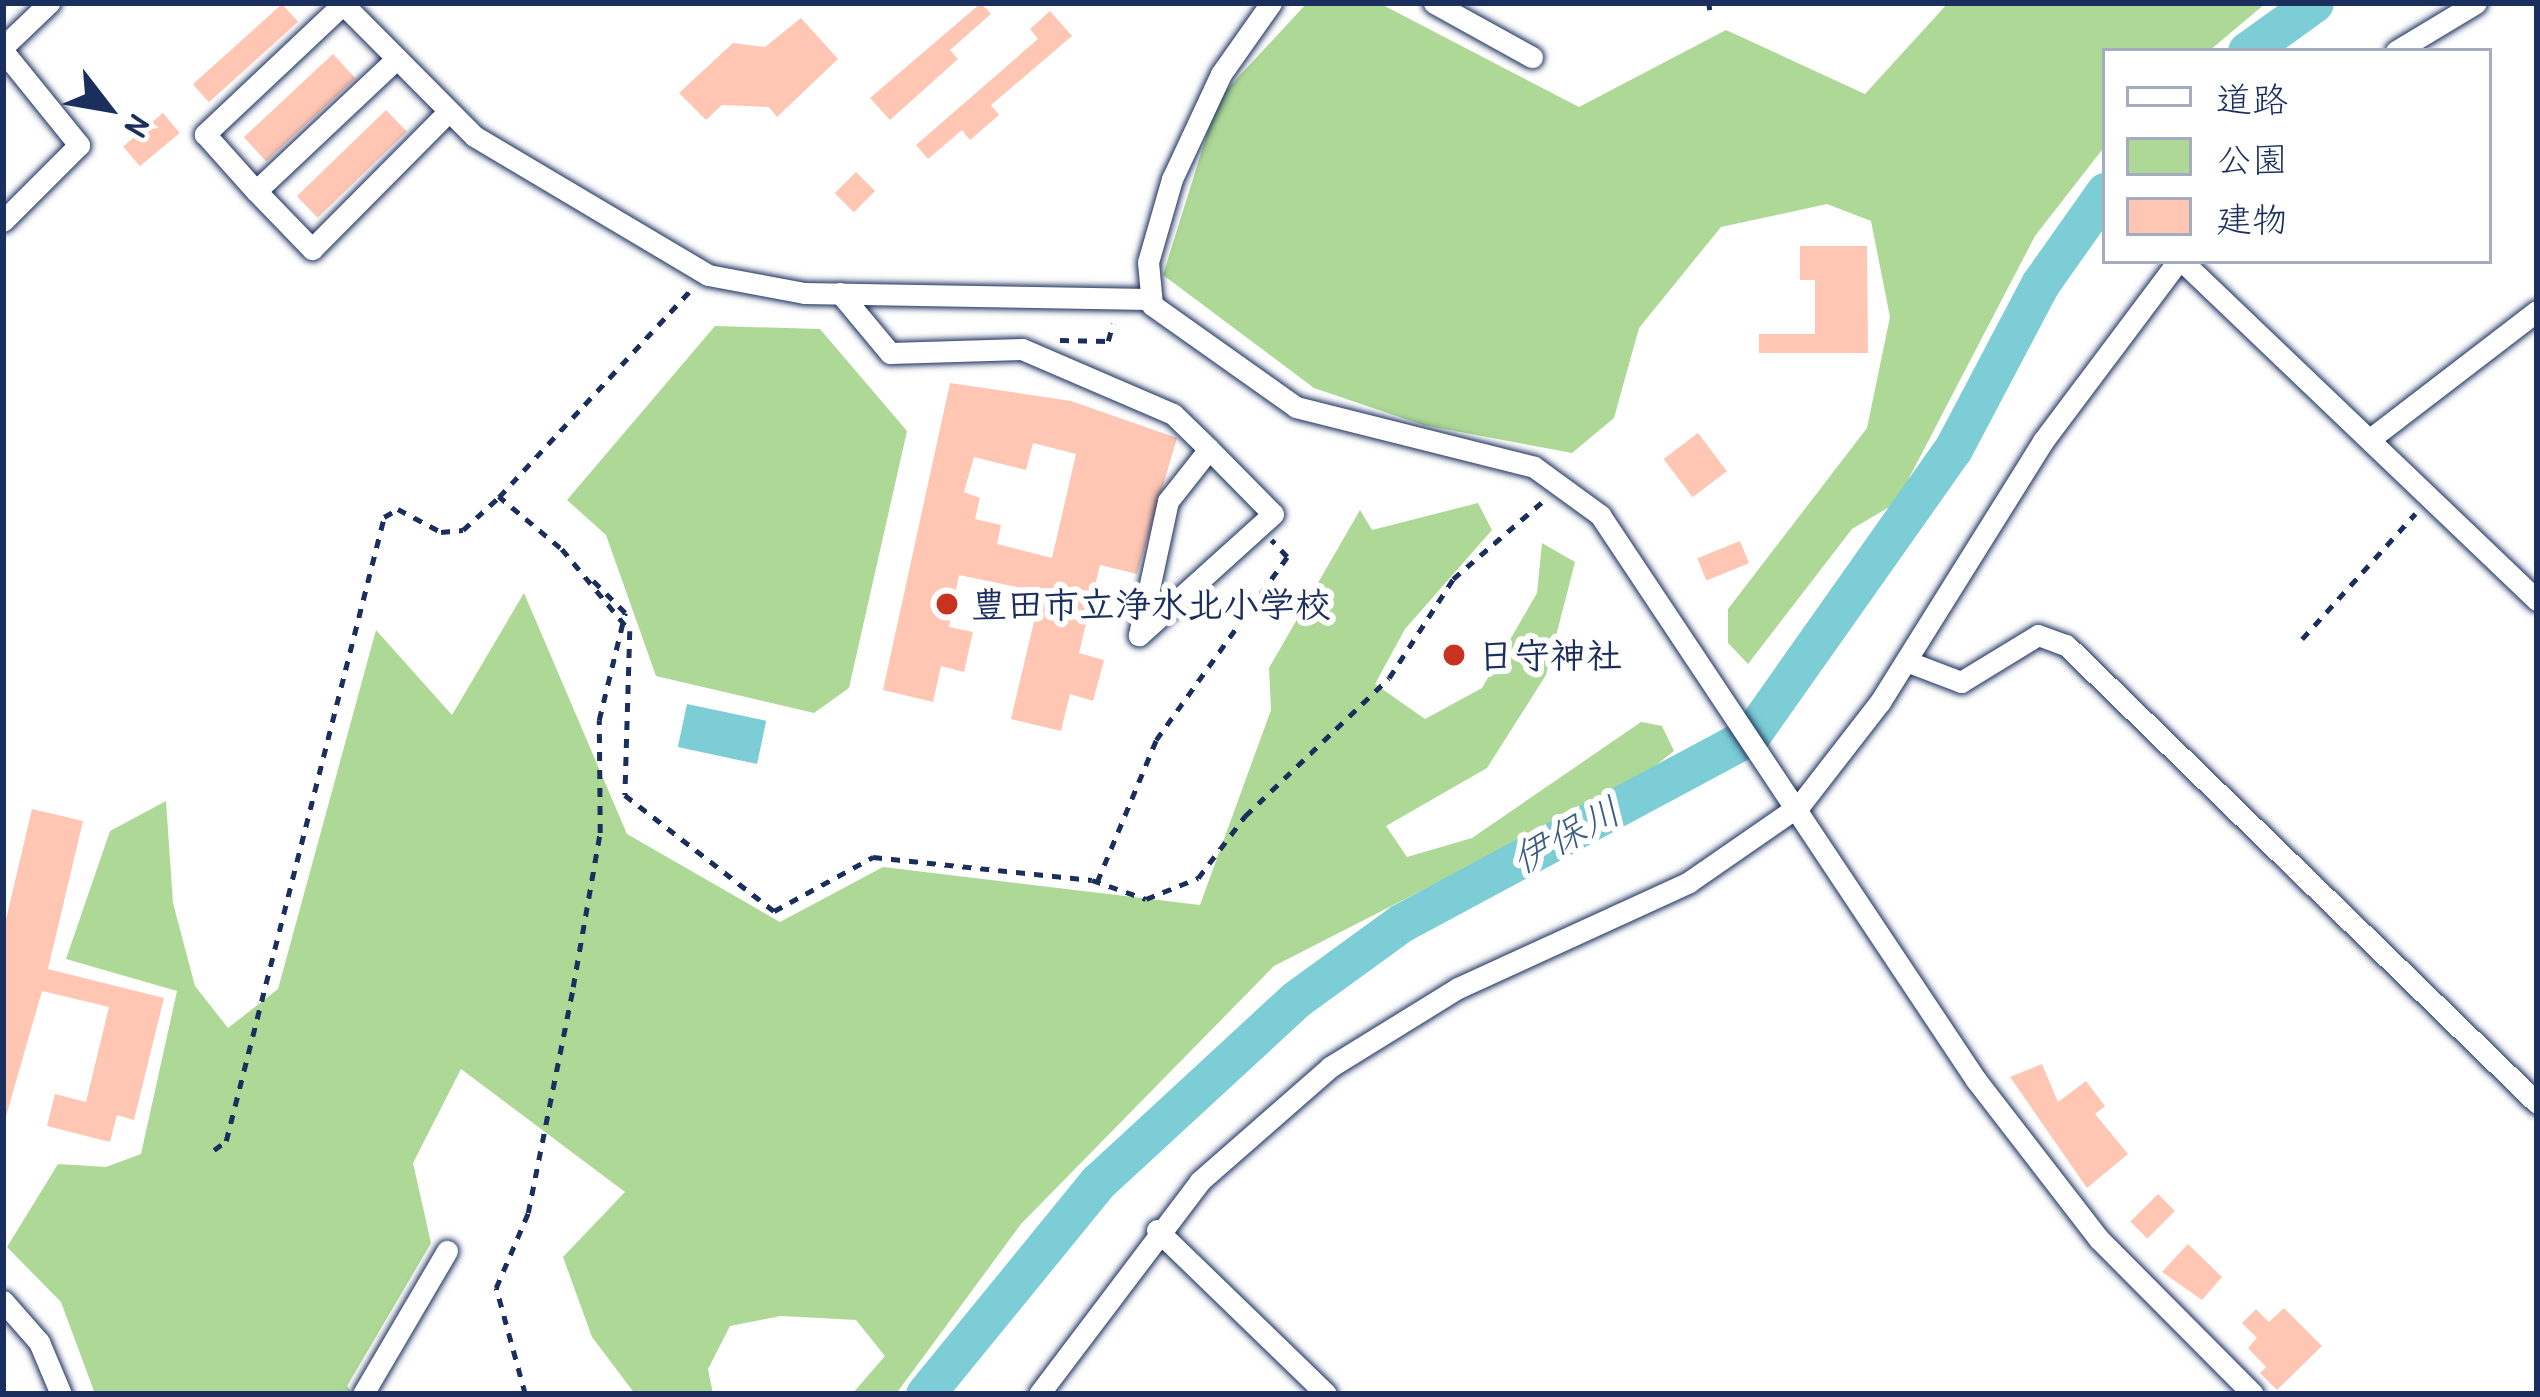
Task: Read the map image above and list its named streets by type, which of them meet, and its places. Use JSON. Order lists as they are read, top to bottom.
{
  "water": ["伊保川"],
  "places": ["豊田市立浄水北小学校", "日守神社"],
  "legend": ["道路", "公園", "建物"],
  "north": "bottom right"
}
